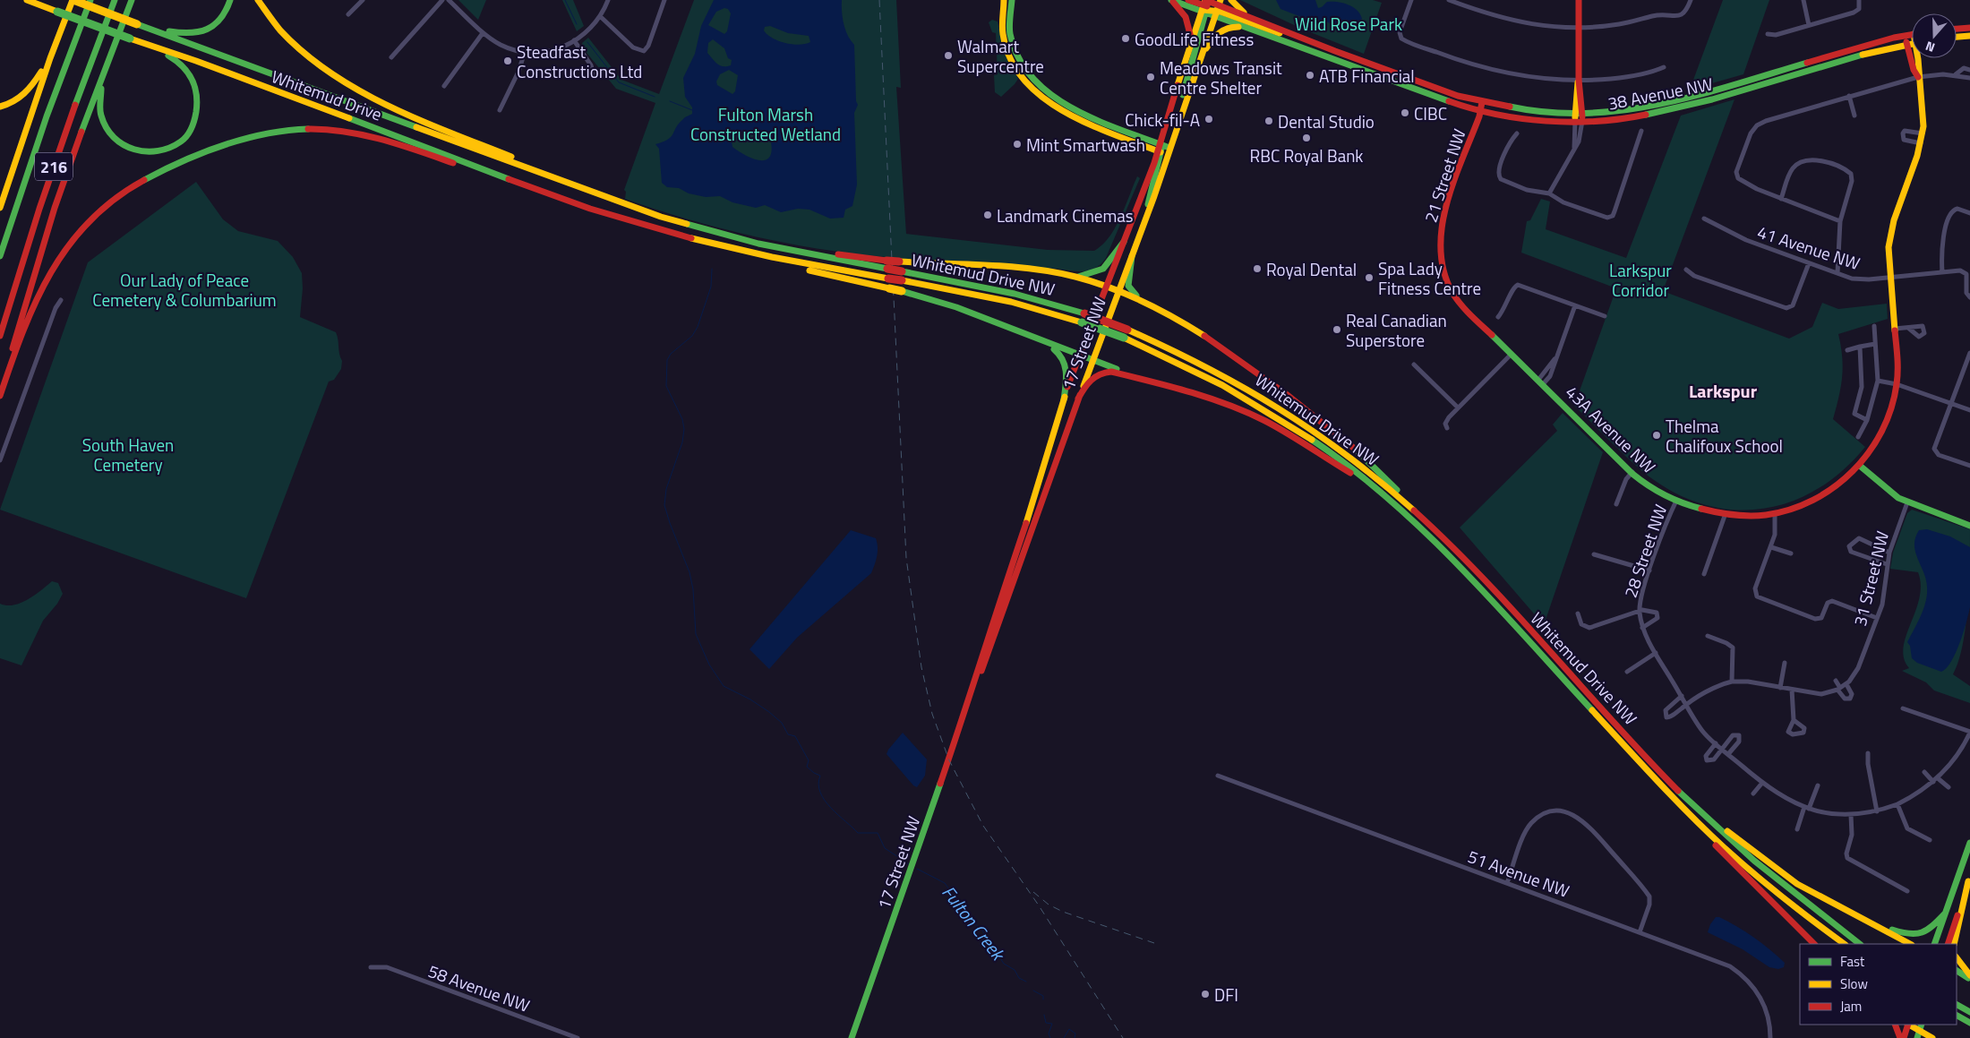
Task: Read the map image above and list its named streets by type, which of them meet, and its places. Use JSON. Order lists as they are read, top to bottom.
{
  "streets": {
    "main road": [
      "38 Avenue NW",
      "Whitemud Drive",
      "216",
      "21 Street NW",
      "Whitemud Drive NW",
      "17 Street NW",
      "43A Avenue NW"
    ],
    "street": [
      "41 Avenue NW",
      "28 Street NW",
      "31 Street NW",
      "51 Avenue NW",
      "58 Avenue NW"
    ]
  },
  "crossings": [
    ["38 Avenue NW", "21 Street NW"],
    ["38 Avenue NW", "17 Street NW"],
    ["Whitemud Drive", "Whitemud Drive NW"],
    ["21 Street NW", "43A Avenue NW"],
    ["41 Avenue NW", "43A Avenue NW"],
    ["43A Avenue NW", "28 Street NW"]
  ],
  "districts": ["Larkspur"],
  "water": ["Fulton Creek"],
  "parks": [
    "Wild Rose Park",
    "Fulton Marsh Constructed Wetland",
    "Larkspur Corridor",
    "Our Lady of Peace Cemetery & Columbarium",
    "South Haven Cemetery"
  ],
  "places": [
    "GoodLife Fitness",
    "Walmart Supercentre",
    "Steadfast Constructions Ltd",
    "ATB Financial",
    "Meadows Transit Centre Shelter",
    "CIBC",
    "Chick-fil-A",
    "Dental Studio",
    "RBC Royal Bank",
    "Mint Smartwash",
    "Landmark Cinemas",
    "Royal Dental",
    "Spa Lady Fitness Centre",
    "Real Canadian Superstore",
    "Thelma Chalifoux School",
    "DFI"
  ],
  "legend": ["Fast", "Slow", "Jam"],
  "north": "bottom"
}
